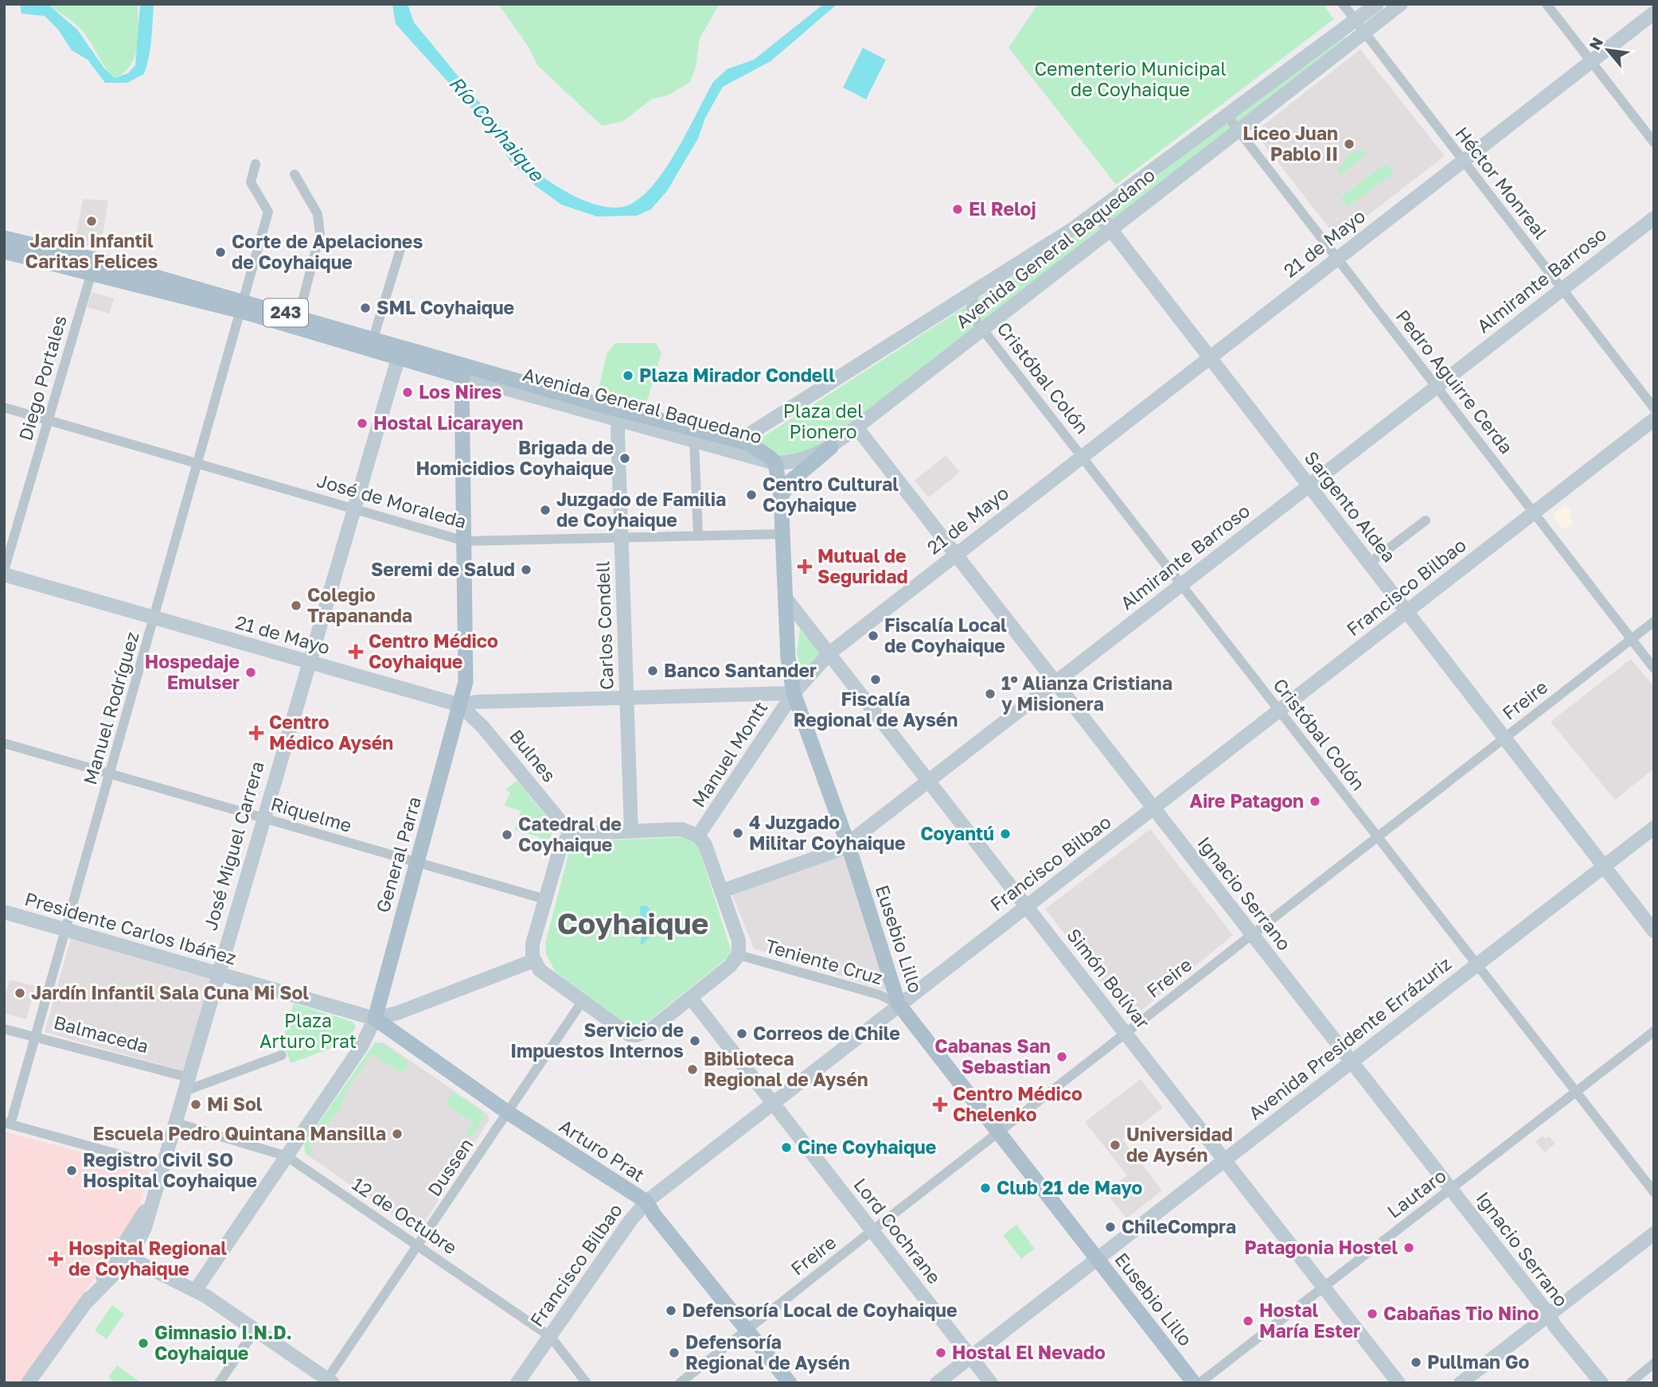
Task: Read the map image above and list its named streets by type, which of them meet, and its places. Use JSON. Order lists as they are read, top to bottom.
{
  "streets": {
    "main road": [
      "Avenida General Baquedano",
      "243",
      "General Parra",
      "Eusebio Lillo",
      "Arturo Prat"
    ],
    "street": [
      "Héctor Monreal",
      "21 de Mayo",
      "Almirante Barroso",
      "Diego Portales",
      "Cristóbal Colón",
      "Pedro Aguirre Cerda",
      "José de Moraleda",
      "Sargento Aldea",
      "Francisco Bilbao",
      "Carlos Condell",
      "Freire",
      "Manuel Rodríguez",
      "Manuel Montt",
      "Bulnes",
      "Riquelme",
      "José Miguel Carrera",
      "Ignacio Serrano",
      "Presidente Carlos Ibáñez",
      "Teniente Cruz",
      "Simón Bolívar",
      "Balmaceda",
      "Avenida Presidente Errázuriz",
      "Dussen",
      "Lautaro",
      "12 de Octubre",
      "Lord Cochrane"
    ]
  },
  "crossings": [
    ["Héctor Monreal", "21 de Mayo"],
    ["Héctor Monreal", "Avenida General Baquedano"],
    ["Héctor Monreal", "Almirante Barroso"],
    ["21 de Mayo", "Diego Portales"],
    ["21 de Mayo", "Cristóbal Colón"],
    ["21 de Mayo", "Pedro Aguirre Cerda"],
    ["21 de Mayo", "Sargento Aldea"],
    ["21 de Mayo", "Carlos Condell"],
    ["21 de Mayo", "Manuel Rodríguez"],
    ["21 de Mayo", "Manuel Montt"],
    ["21 de Mayo", "Bulnes"],
    ["21 de Mayo", "José Miguel Carrera"],
    ["21 de Mayo", "General Parra"],
    ["21 de Mayo", "Ignacio Serrano"],
    ["21 de Mayo", "Eusebio Lillo"],
    ["21 de Mayo", "Simón Bolívar"],
    ["Avenida General Baquedano", "Diego Portales"],
    ["Avenida General Baquedano", "Cristóbal Colón"],
    ["Avenida General Baquedano", "Pedro Aguirre Cerda"],
    ["Avenida General Baquedano", "Sargento Aldea"],
    ["Avenida General Baquedano", "Carlos Condell"],
    ["Avenida General Baquedano", "Manuel Rodríguez"],
    ["Avenida General Baquedano", "José Miguel Carrera"],
    ["Avenida General Baquedano", "General Parra"],
    ["Avenida General Baquedano", "Ignacio Serrano"],
    ["Avenida General Baquedano", "Eusebio Lillo"],
    ["Almirante Barroso", "Cristóbal Colón"],
    ["Almirante Barroso", "Pedro Aguirre Cerda"],
    ["Almirante Barroso", "Sargento Aldea"],
    ["Almirante Barroso", "Ignacio Serrano"],
    ["Almirante Barroso", "Eusebio Lillo"],
    ["Almirante Barroso", "Simón Bolívar"],
    ["Diego Portales", "José de Moraleda"],
    ["Cristóbal Colón", "Francisco Bilbao"],
    ["Cristóbal Colón", "Freire"],
    ["Cristóbal Colón", "Avenida Presidente Errázuriz"],
    ["Cristóbal Colón", "Lautaro"],
    ["Pedro Aguirre Cerda", "Francisco Bilbao"],
    ["Pedro Aguirre Cerda", "Freire"],
    ["José de Moraleda", "Carlos Condell"],
    ["José de Moraleda", "Manuel Rodríguez"],
    ["José de Moraleda", "José Miguel Carrera"],
    ["José de Moraleda", "General Parra"],
    ["José de Moraleda", "Eusebio Lillo"],
    ["Sargento Aldea", "Francisco Bilbao"],
    ["Sargento Aldea", "Freire"],
    ["Sargento Aldea", "Avenida Presidente Errázuriz"],
    ["Francisco Bilbao", "Ignacio Serrano"],
    ["Francisco Bilbao", "Eusebio Lillo"],
    ["Francisco Bilbao", "Teniente Cruz"],
    ["Francisco Bilbao", "Simón Bolívar"],
    ["Francisco Bilbao", "Arturo Prat"],
    ["Francisco Bilbao", "12 de Octubre"],
    ["Francisco Bilbao", "Lord Cochrane"],
    ["Freire", "Ignacio Serrano"],
    ["Freire", "Eusebio Lillo"],
    ["Freire", "Simón Bolívar"],
    ["Freire", "Arturo Prat"],
    ["Freire", "Lord Cochrane"],
    ["Manuel Rodríguez", "Riquelme"],
    ["Manuel Rodríguez", "Presidente Carlos Ibáñez"],
    ["Manuel Rodríguez", "Balmaceda"],
    ["Manuel Montt", "Eusebio Lillo"],
    ["Bulnes", "General Parra"],
    ["Riquelme", "José Miguel Carrera"],
    ["Riquelme", "General Parra"],
    ["José Miguel Carrera", "Presidente Carlos Ibáñez"],
    ["José Miguel Carrera", "Balmaceda"],
    ["José Miguel Carrera", "12 de Octubre"],
    ["General Parra", "Presidente Carlos Ibáñez"],
    ["General Parra", "Arturo Prat"],
    ["General Parra", "12 de Octubre"],
    ["Ignacio Serrano", "Avenida Presidente Errázuriz"],
    ["Ignacio Serrano", "Lautaro"],
    ["Presidente Carlos Ibáñez", "Arturo Prat"],
    ["Eusebio Lillo", "Teniente Cruz"],
    ["Eusebio Lillo", "Simón Bolívar"],
    ["Eusebio Lillo", "Avenida Presidente Errázuriz"],
    ["Simón Bolívar", "Avenida Presidente Errázuriz"],
    ["Simón Bolívar", "Lautaro"],
    ["Avenida Presidente Errázuriz", "Lord Cochrane"],
    ["Arturo Prat", "Dussen"],
    ["Dussen", "12 de Octubre"]
  ],
  "districts": ["Coyhaique"],
  "water": ["Río Coyhaique"],
  "parks": ["Cementerio Municipal de Coyhaique", "Plaza del Pionero", "Plaza Arturo Prat"],
  "places": {
    "other": [
      "Liceo Juan Pablo II",
      "El Reloj",
      "Jardin Infantil Caritas Felices",
      "Corte de Apelaciones de Coyhaique",
      "SML Coyhaique",
      "Plaza Mirador Condell",
      "Los Nires",
      "Hostal Licarayen",
      "Brigada de Homicidios Coyhaique",
      "Centro Cultural Coyhaique",
      "Juzgado de Familia de Coyhaique",
      "Seremi de Salud",
      "Colegio Trapananda",
      "Fiscalía Local de Coyhaique",
      "Banco Santander",
      "Hospedaje Emulser",
      "Fiscalía Regional de Aysén",
      "1º Alianza Cristiana y Misionera",
      "Aire Patagon",
      "4 Juzgado Militar Coyhaique",
      "Coyantú",
      "Catedral de Coyhaique",
      "Jardín Infantil Sala Cuna Mi Sol",
      "Correos de Chile",
      "Servicio de Impuestos Internos",
      "Cabanas San Sebastian",
      "Biblioteca Regional de Aysén",
      "Mi Sol",
      "Escuela Pedro Quintana Mansilla",
      "Universidad de Aysén",
      "Cine Coyhaique",
      "Registro Civil SO Hospital Coyhaique",
      "Club 21 de Mayo",
      "ChileCompra",
      "Patagonia Hostel",
      "Defensoría Local de Coyhaique",
      "Cabañas Tio Nino",
      "Hostal María Ester",
      "Gimnasio I.N.D. Coyhaique",
      "Defensoría Regional de Aysén",
      "Hostal El Nevado",
      "Pullman Go"
    ],
    "health": [
      "Mutual de Seguridad",
      "Centro Médico Coyhaique",
      "Centro Médico Aysén",
      "Centro Médico Chelenko",
      "Hospital Regional de Coyhaique"
    ]
  },
  "north": "top left"
}
